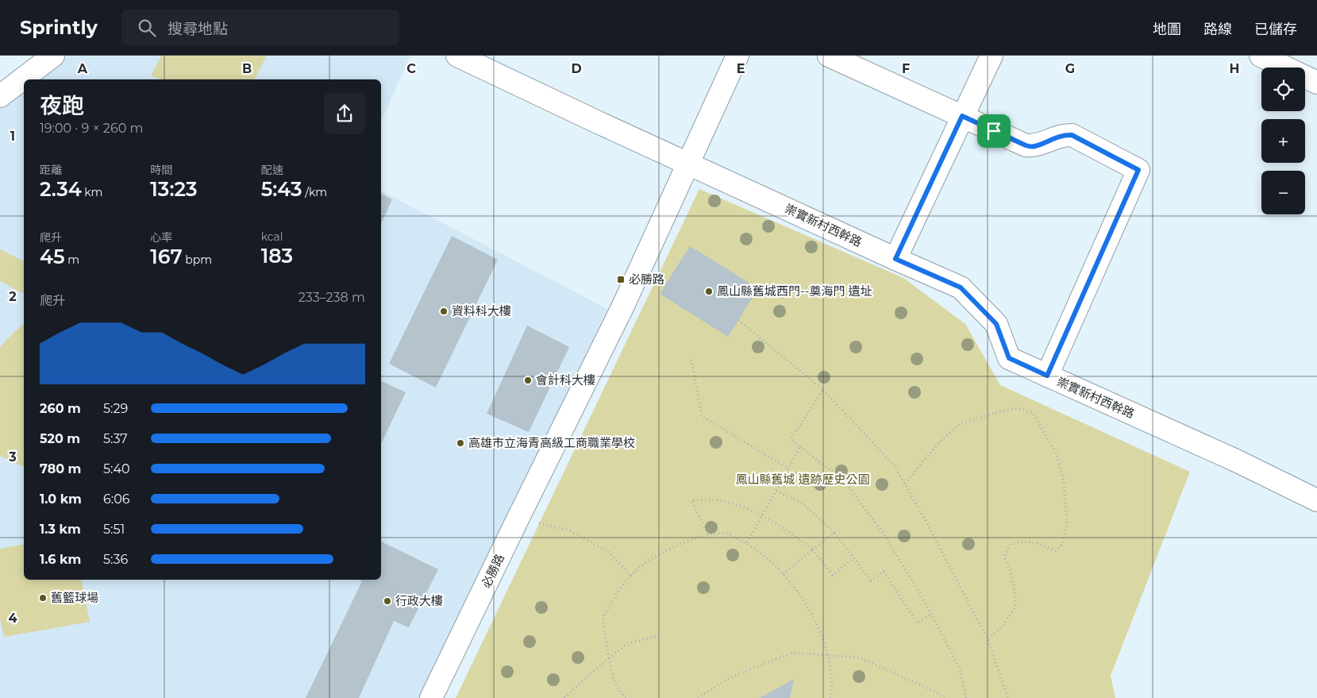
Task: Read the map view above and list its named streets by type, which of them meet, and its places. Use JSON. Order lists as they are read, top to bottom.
{
  "streets": {
    "street": ["崇實新村西幹路", "必勝路"]
  },
  "crossings": [
    ["崇實新村西幹路", "必勝路"]
  ],
  "parks": ["鳳山縣舊城 遺跡歷史公園"],
  "places": {
    "transit": ["必勝路"],
    "other": [
      "鳳山縣舊城西門--奠海門 遺址",
      "資料科大樓",
      "會計科大樓",
      "高雄市立海青高級工商職業學校",
      "舊籃球場",
      "行政大樓"
    ]
  },
  "page": {
    "header": "Sprintly",
    "search": "搜尋地點",
    "nav": ["地圖", "路線", "已儲存"],
    "map_buttons": ["+", "−"],
    "heading": ["夜跑", "19:00 · 9 × 260 m"],
    "stats": [
      ["距離", "2.34 km"],
      ["時間", "13:23"],
      ["配速", "5:43 /km"],
      ["爬升", "45 m"],
      ["心率", "167 bpm"],
      ["kcal", "183"]
    ],
    "chart": ["爬升", "233–238 m"],
    "list": [
      {
        "name": "260 m",
        "note": "5:29"
      },
      {
        "name": "520 m",
        "note": "5:37"
      },
      {
        "name": "780 m",
        "note": "5:40"
      },
      {
        "name": "1.0 km",
        "note": "6:06"
      },
      {
        "name": "1.3 km",
        "note": "5:51"
      },
      {
        "name": "1.6 km",
        "note": "5:36"
      }
    ]
  },
  "grid": {
    "columns": [
      "A",
      "B",
      "C",
      "D",
      "E",
      "F",
      "G",
      "H"
    ],
    "rows": [
      "1",
      "2",
      "3",
      "4"
    ]
  }
}
